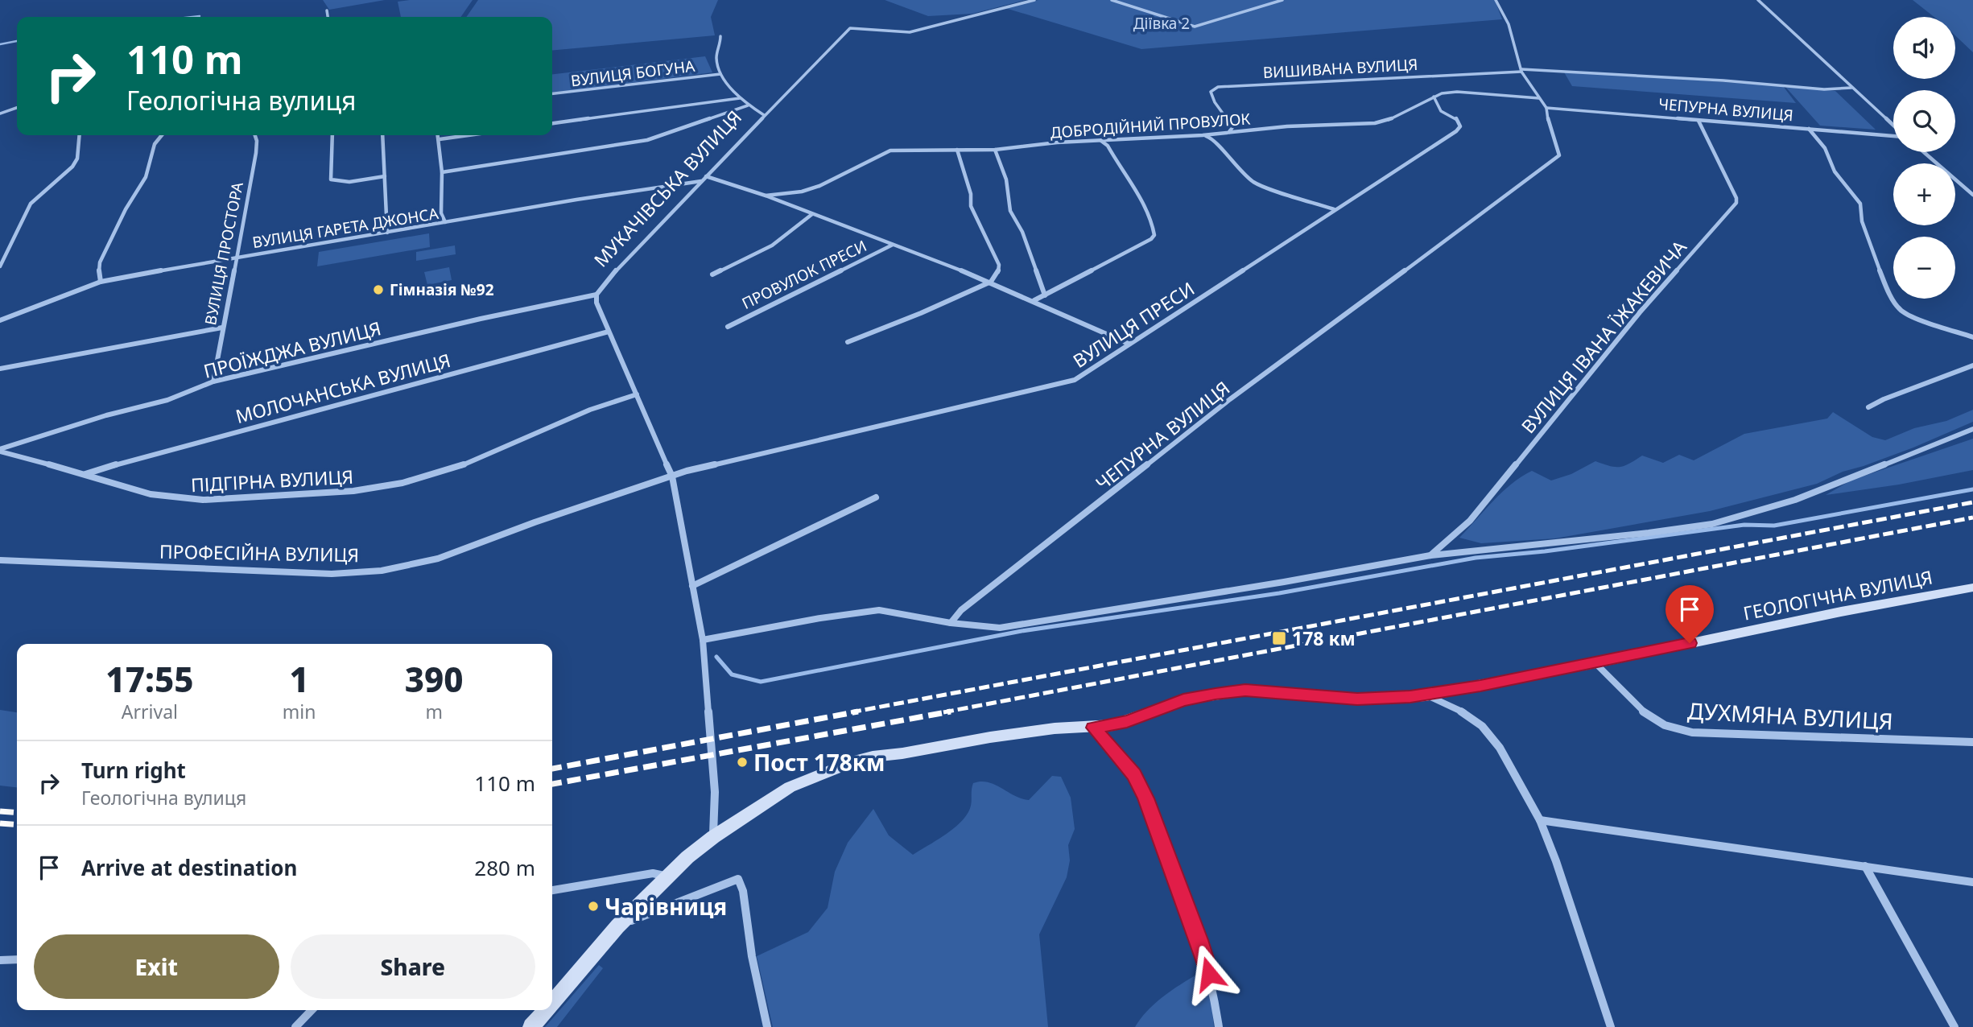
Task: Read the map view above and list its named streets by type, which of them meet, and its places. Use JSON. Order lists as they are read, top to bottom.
{
  "streets": {
    "street": [
      "ВИШИВАНА ВУЛИЦЯ",
      "ВУЛИЦЯ БОГУНА",
      "ЧЕПУРНА ВУЛИЦЯ",
      "ДОБРОДІЙНИЙ ПРОВУЛОК",
      "МУКАЧІВСЬКА ВУЛИЦЯ",
      "ВУЛИЦЯ ГАРЕТА ДЖОНСА",
      "ВУЛИЦЯ ПРОСТОРА",
      "ПРОВУЛОК ПРЕСИ",
      "ВУЛИЦЯ ПРЕСИ",
      "ВУЛИЦЯ ІВАНА ЇЖАКЕВИЧА",
      "ПРОЇЖДЖА ВУЛИЦЯ",
      "МОЛОЧАНСЬКА ВУЛИЦЯ",
      "ПІДГІРНА ВУЛИЦЯ",
      "ПРОФЕСІЙНА ВУЛИЦЯ",
      "ГЕОЛОГІЧНА ВУЛИЦЯ",
      "ДУХМЯНА ВУЛИЦЯ"
    ]
  },
  "crossings": [
    ["ВИШИВАНА ВУЛИЦЯ", "ЧЕПУРНА ВУЛИЦЯ"],
    ["ВИШИВАНА ВУЛИЦЯ", "ДОБРОДІЙНИЙ ПРОВУЛОК"],
    ["ЧЕПУРНА ВУЛИЦЯ", "ДОБРОДІЙНИЙ ПРОВУЛОК"],
    ["ЧЕПУРНА ВУЛИЦЯ", "ВУЛИЦЯ ІВАНА ЇЖАКЕВИЧА"],
    ["ДОБРОДІЙНИЙ ПРОВУЛОК", "ПРОВУЛОК ПРЕСИ"],
    ["ДОБРОДІЙНИЙ ПРОВУЛОК", "ВУЛИЦЯ ПРЕСИ"],
    ["МУКАЧІВСЬКА ВУЛИЦЯ", "ВУЛИЦЯ ГАРЕТА ДЖОНСА"],
    ["МУКАЧІВСЬКА ВУЛИЦЯ", "ПРОВУЛОК ПРЕСИ"],
    ["МУКАЧІВСЬКА ВУЛИЦЯ", "ВУЛИЦЯ ПРЕСИ"],
    ["МУКАЧІВСЬКА ВУЛИЦЯ", "ПРОЇЖДЖА ВУЛИЦЯ"],
    ["МУКАЧІВСЬКА ВУЛИЦЯ", "МОЛОЧАНСЬКА ВУЛИЦЯ"],
    ["МУКАЧІВСЬКА ВУЛИЦЯ", "ПІДГІРНА ВУЛИЦЯ"],
    ["МУКАЧІВСЬКА ВУЛИЦЯ", "ПРОФЕСІЙНА ВУЛИЦЯ"],
    ["МУКАЧІВСЬКА ВУЛИЦЯ", "ГЕОЛОГІЧНА ВУЛИЦЯ"],
    ["ВУЛИЦЯ ГАРЕТА ДЖОНСА", "ВУЛИЦЯ ПРОСТОРА"],
    ["ВУЛИЦЯ ПРОСТОРА", "ПРОЇЖДЖА ВУЛИЦЯ"],
    ["ПРОВУЛОК ПРЕСИ", "ВУЛИЦЯ ПРЕСИ"],
    ["ВУЛИЦЯ ПРЕСИ", "ПРОФЕСІЙНА ВУЛИЦЯ"],
    ["ПРОЇЖДЖА ВУЛИЦЯ", "ПІДГІРНА ВУЛИЦЯ"],
    ["МОЛОЧАНСЬКА ВУЛИЦЯ", "ПІДГІРНА ВУЛИЦЯ"],
    ["ГЕОЛОГІЧНА ВУЛИЦЯ", "ДУХМЯНА ВУЛИЦЯ"]
  ],
  "parks": ["Діївка 2"],
  "places": {
    "other": ["Гімназія №92", "Пост 178км", "Чарівниця"],
    "transit": ["178 км"]
  },
  "page": {
    "map_buttons": ["+", "−"],
    "turn": ["110 m", "Геологічна вулиця"],
    "eta": [
      "17:55",
      "Arrival",
      "1",
      "min",
      "390",
      "m"
    ],
    "list": [
      {
        "name": "Turn right",
        "note": "Геологічна вулиця",
        "value": "110 m"
      },
      {
        "name": "Arrive at destination",
        "value": "280 m"
      }
    ],
    "buttons": ["Exit", "Share"]
  }
}
